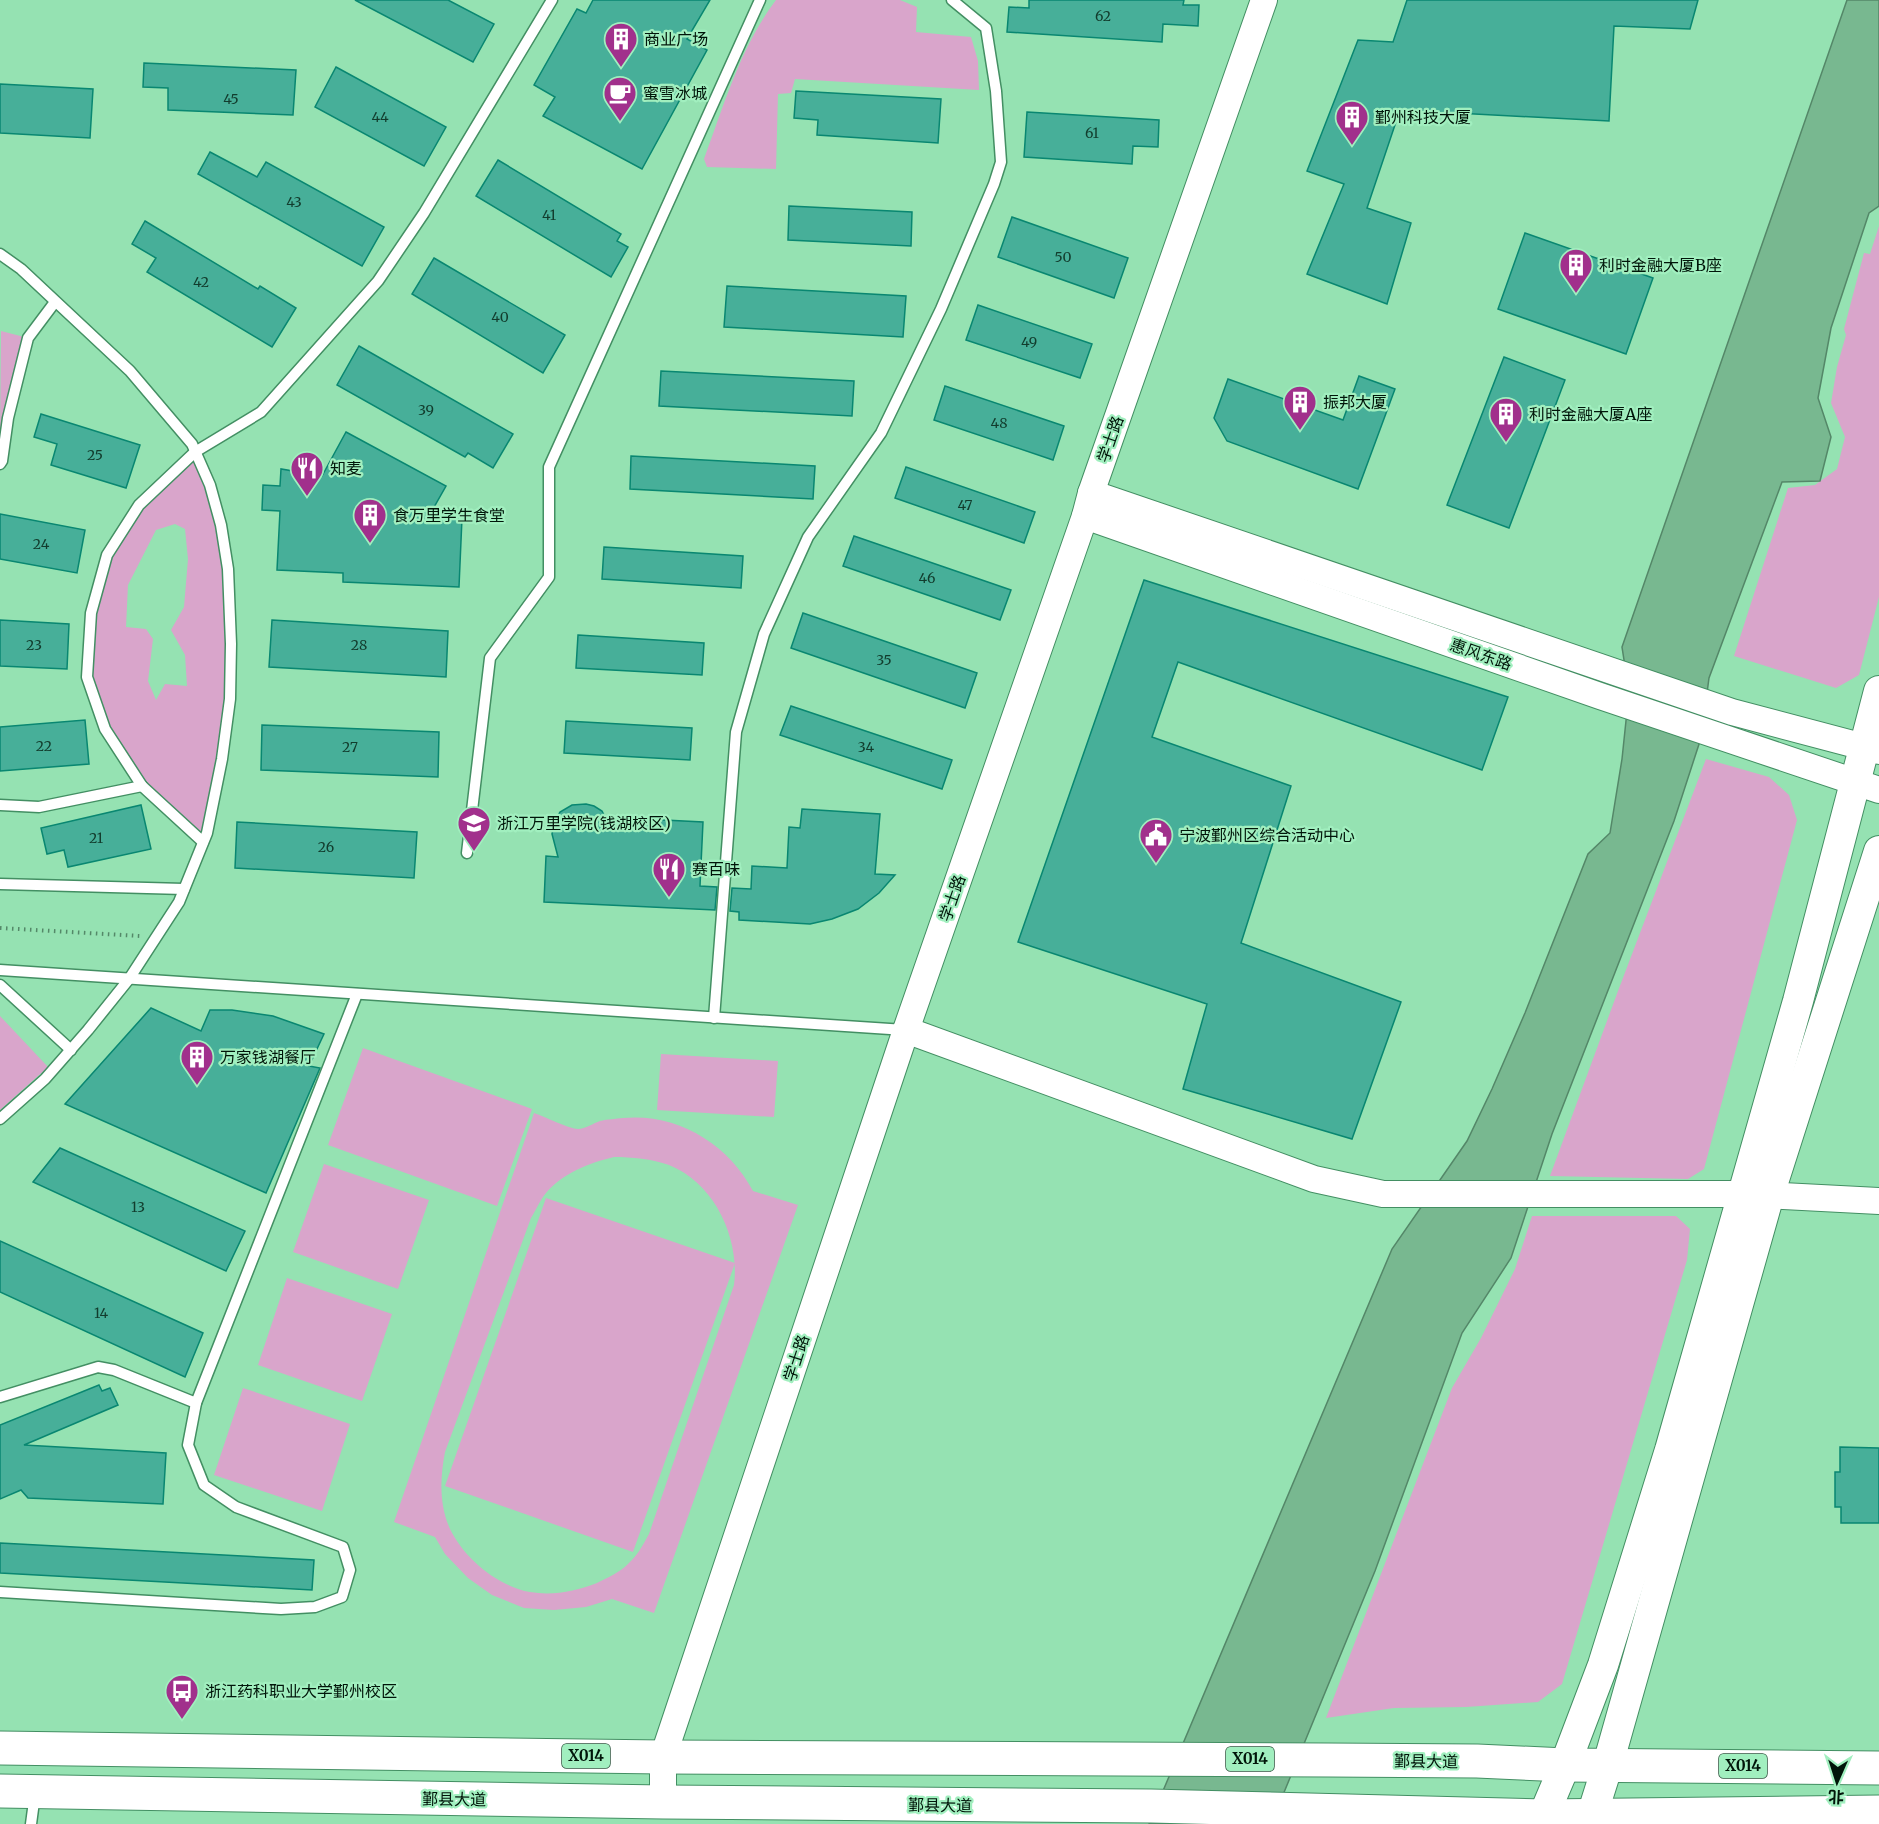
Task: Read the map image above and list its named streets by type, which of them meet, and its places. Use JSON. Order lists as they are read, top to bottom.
{
  "streets": {
    "main road": ["X014", "鄞县大道"],
    "street": ["学士路", "惠风东路"]
  },
  "crossings": [
    ["学士路", "惠风东路"],
    ["学士路", "鄞县大道"]
  ],
  "places": {
    "building": [
      "商业广场",
      "鄞州科技大厦",
      "利时金融大厦B座",
      "振邦大厦",
      "利时金融大厦A座",
      "食万里学生食堂",
      "万家钱湖餐厅"
    ],
    "cafe": ["蜜雪冰城"],
    "restaurant": ["知麦", "赛百味"],
    "school or university": ["浙江万里学院(钱湖校区)"],
    "public building": ["宁波鄞州区综合活动中心"],
    "bus stop": ["浙江药科职业大学鄞州校区"]
  },
  "house_numbers": [
    "62",
    "45",
    "44",
    "61",
    "43",
    "41",
    "50",
    "42",
    "40",
    "49",
    "39",
    "48",
    "25",
    "47",
    "24",
    "46",
    "23",
    "28",
    "35",
    "22",
    "27",
    "34",
    "21",
    "26",
    "13",
    "14"
  ],
  "north": "bottom"
}
